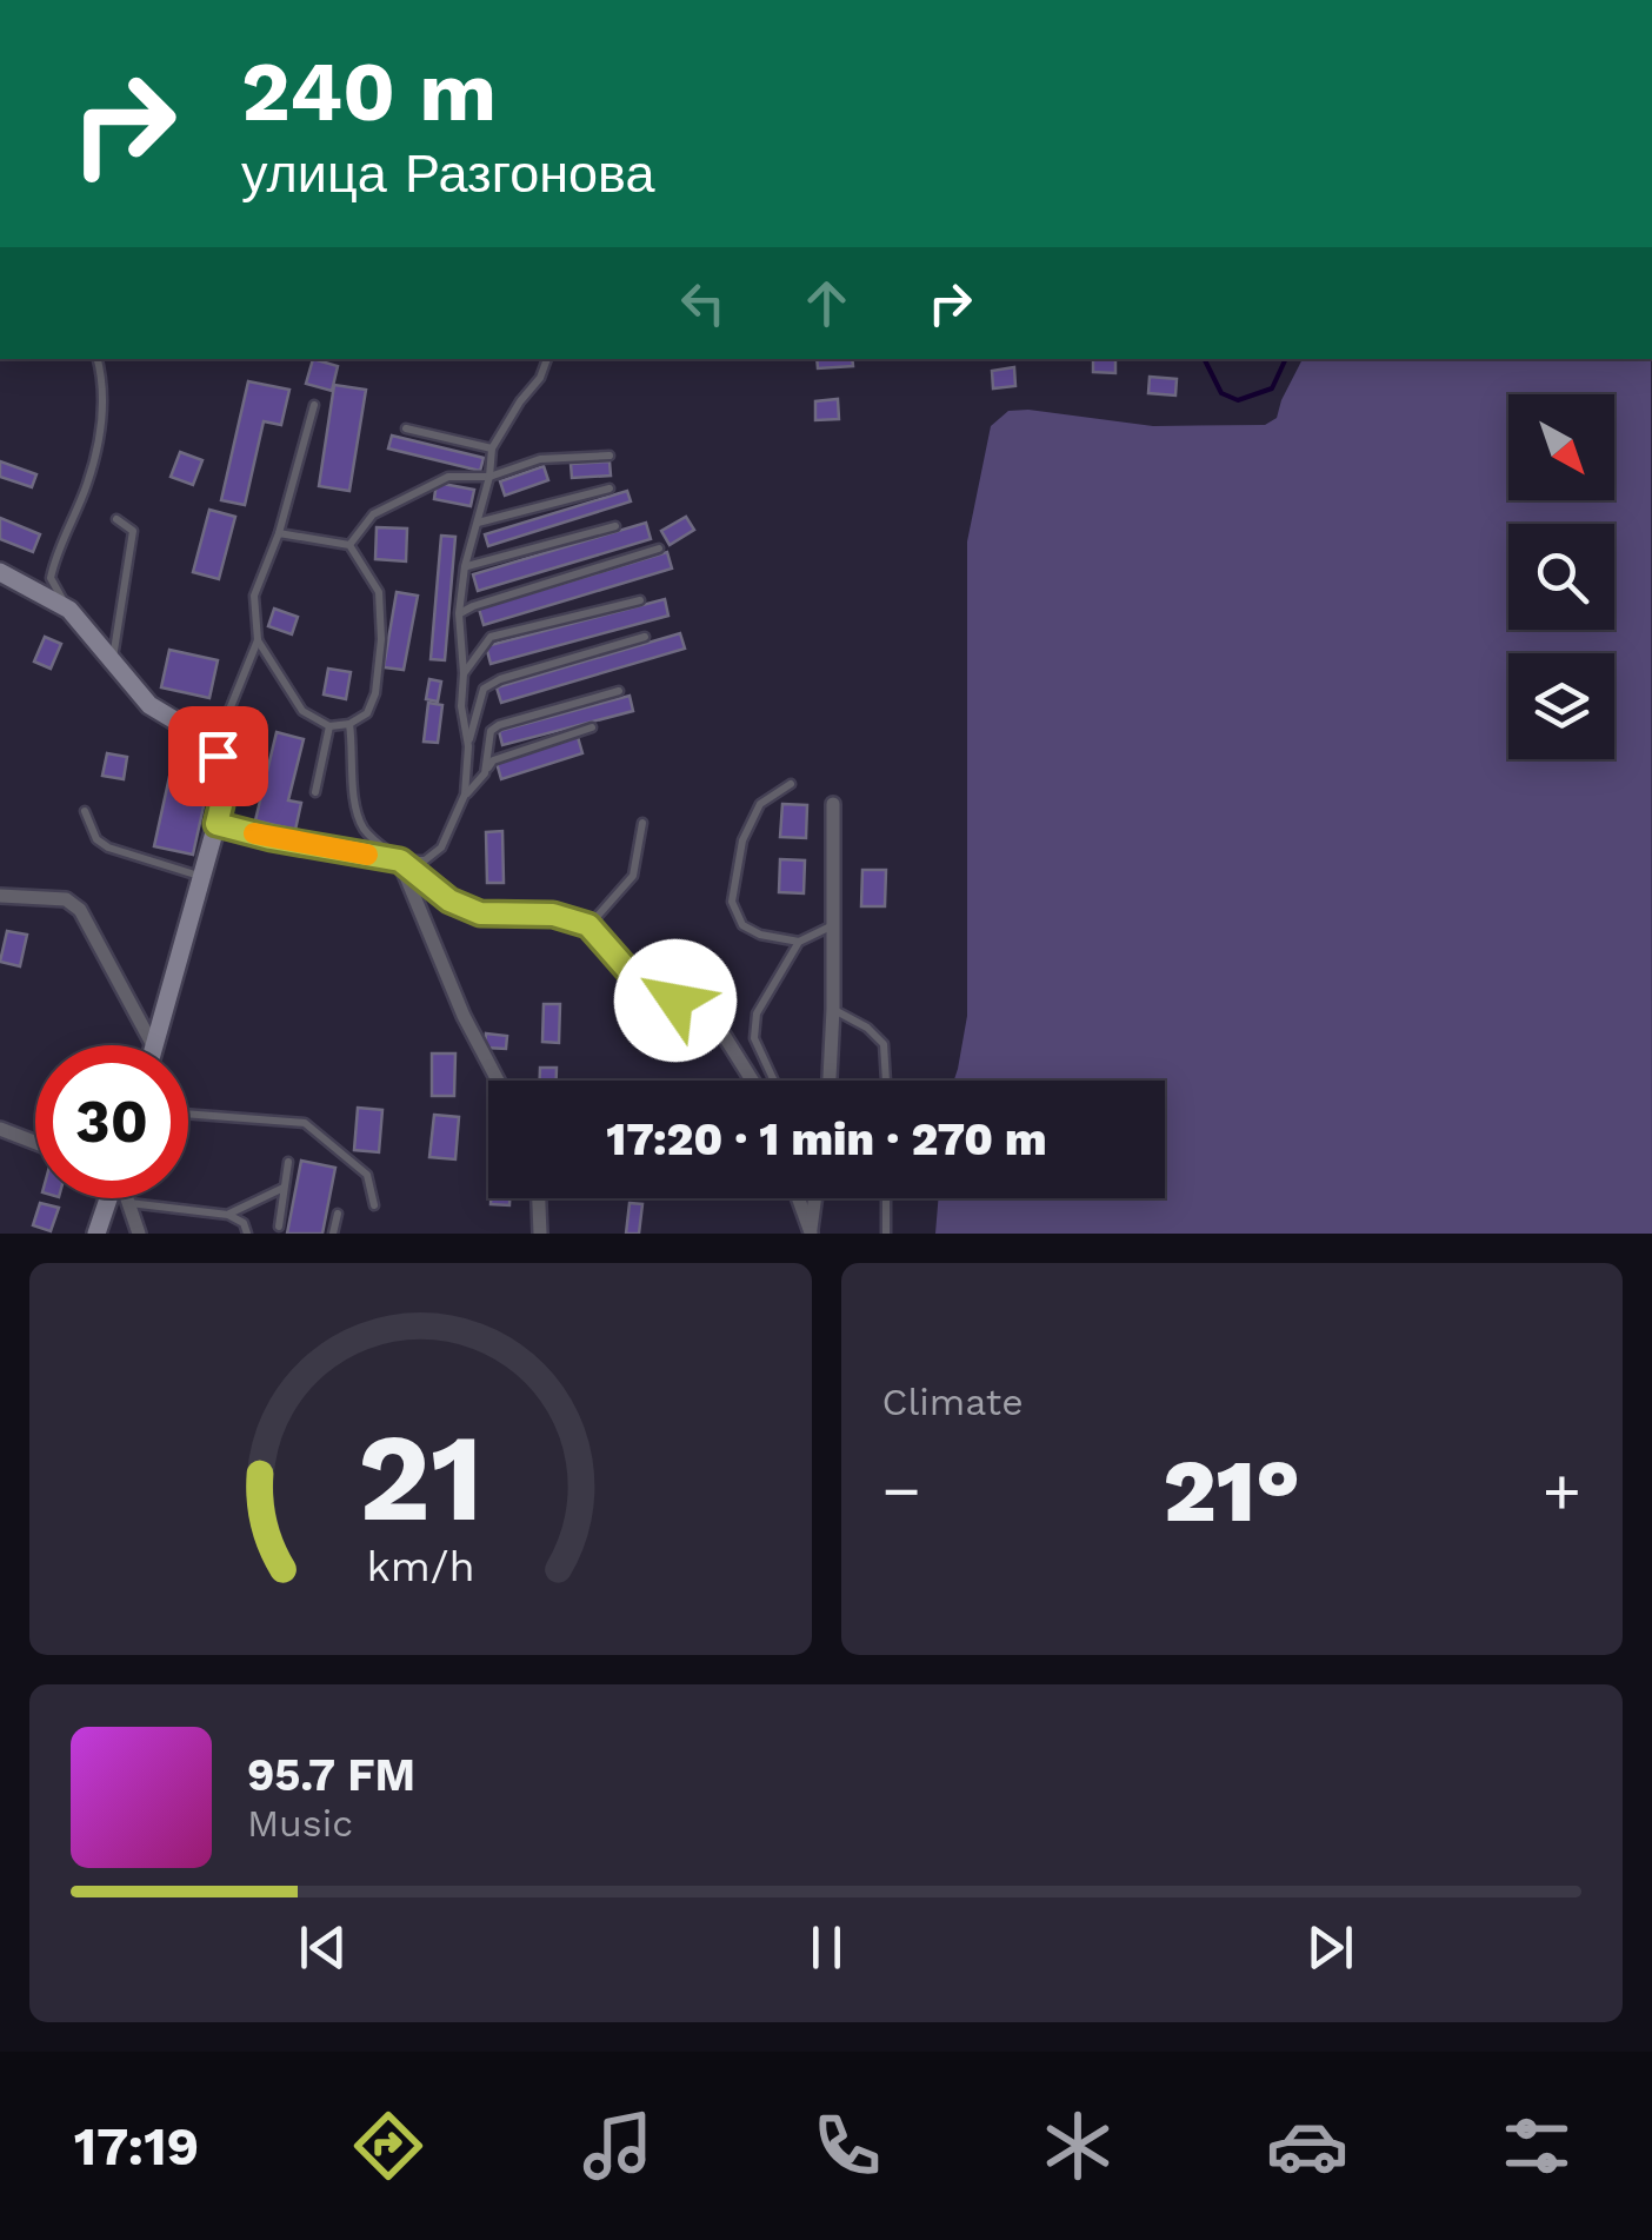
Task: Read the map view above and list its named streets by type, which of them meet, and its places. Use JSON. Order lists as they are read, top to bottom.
{
  "north": "bottom right",
  "page": {
    "turn": ["240 m", "улица Разгонова"],
    "limit": "30",
    "trip": "17:20 · 1 min · 270 m",
    "tile": "Climate",
    "heat": ["−", "21°", "+"],
    "song": ["95.7 FM", "Music"],
    "tabs": "17:19",
    "gauge": ["21", "km/h"]
  }
}
